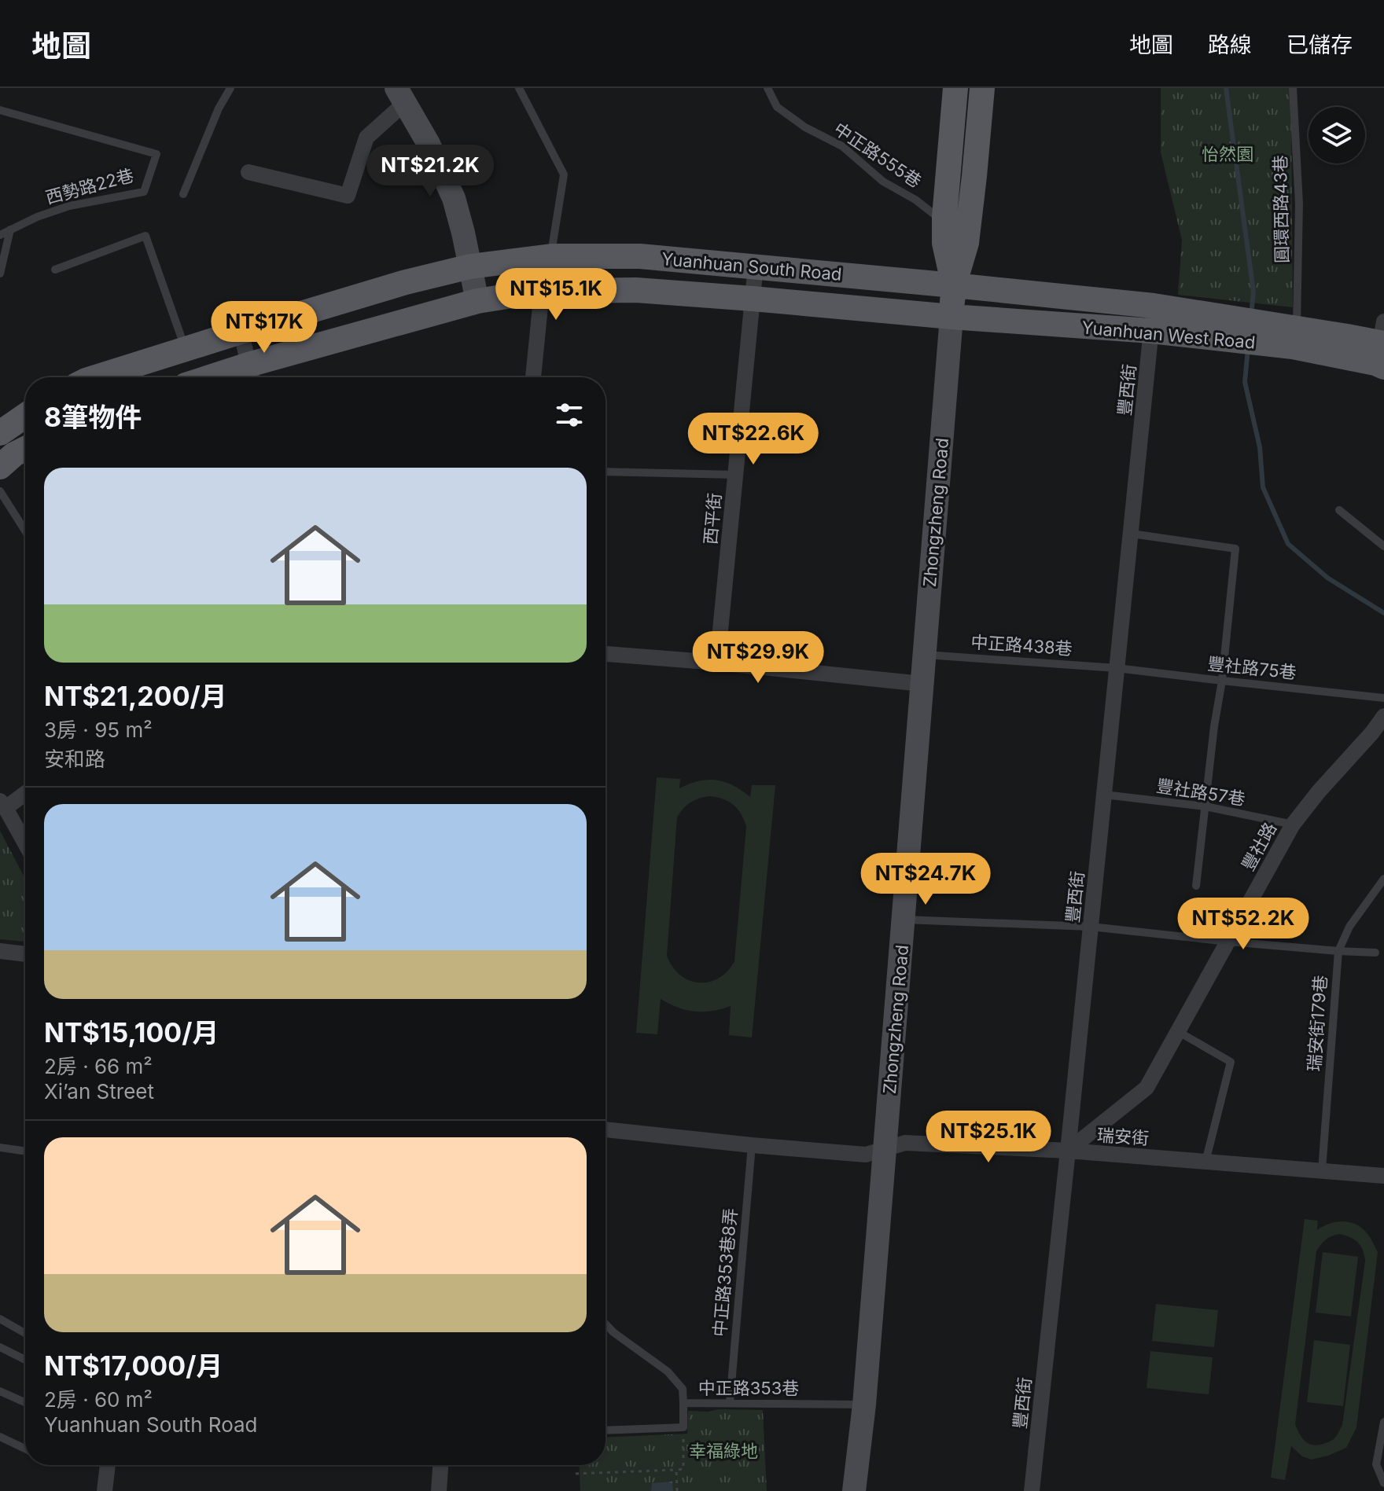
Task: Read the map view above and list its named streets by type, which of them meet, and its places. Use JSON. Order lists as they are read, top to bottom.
{
  "streets": {
    "main road": ["Yuanhuan South Road", "Yuanhuan West Road", "Zhongzheng Road"],
    "street": [
      "豐西街",
      "西平街",
      "豐社路",
      "瑞安街"
    ],
    "lane": [
      "中正路555巷",
      "西勢路22巷",
      "圓環西路43巷",
      "中正路438巷",
      "豐社路75巷",
      "豐社路57巷",
      "瑞安街179巷",
      "中正路353巷8弄",
      "中正路353巷"
    ]
  },
  "crossings": [
    ["中正路555巷", "Zhongzheng Road"],
    ["圓環西路43巷", "Yuanhuan West Road"],
    ["Yuanhuan South Road", "Yuanhuan West Road"],
    ["Yuanhuan South Road", "Zhongzheng Road"],
    ["Yuanhuan South Road", "西平街"],
    ["Yuanhuan West Road", "豐西街"],
    ["Yuanhuan West Road", "Zhongzheng Road"],
    ["豐西街", "中正路438巷"],
    ["豐西街", "豐社路75巷"],
    ["豐西街", "豐社路57巷"],
    ["豐西街", "豐社路"],
    ["豐西街", "瑞安街179巷"],
    ["豐西街", "瑞安街"],
    ["Zhongzheng Road", "中正路438巷"],
    ["Zhongzheng Road", "瑞安街179巷"],
    ["Zhongzheng Road", "瑞安街"],
    ["Zhongzheng Road", "中正路353巷"],
    ["中正路438巷", "豐社路75巷"],
    ["豐社路57巷", "豐社路"],
    ["豐社路", "瑞安街179巷"],
    ["豐社路", "瑞安街"],
    ["瑞安街179巷", "瑞安街"],
    ["瑞安街", "中正路353巷8弄"],
    ["中正路353巷8弄", "中正路353巷"]
  ],
  "parks": ["怡然園", "幸福綠地"],
  "page": {
    "header": "地圖",
    "nav": ["地圖", "路線", "已儲存"],
    "price": [
      "NT$21.2K",
      "NT$15.1K",
      "NT$17K",
      "NT$22.6K",
      "NT$29.9K",
      "NT$24.7K",
      "NT$52.2K",
      "NT$25.1K"
    ],
    "heading": "8筆物件",
    "list": [
      {
        "name": "NT$21,200/月",
        "note": "3房 · 95 m² · 安和路"
      },
      {
        "name": "NT$15,100/月",
        "note": "2房 · 66 m² · Xi’an Street"
      },
      {
        "name": "NT$17,000/月",
        "note": "2房 · 60 m² · Yuanhuan South Road"
      }
    ]
  }
}
